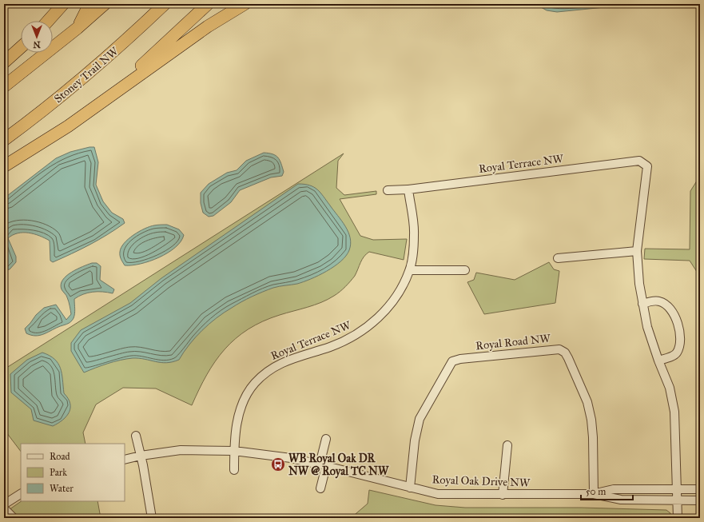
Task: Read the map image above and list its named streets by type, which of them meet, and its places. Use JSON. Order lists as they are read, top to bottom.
{
  "streets": {
    "highway": ["Stoney Trail NW"],
    "street": ["Royal Terrace NW", "Royal Road NW", "Royal Oak Drive NW"]
  },
  "crossings": [
    ["Royal Terrace NW", "Royal Oak Drive NW"],
    ["Royal Road NW", "Royal Oak Drive NW"]
  ],
  "places": {
    "bus stop": ["WB Royal Oak DR NW @ Royal TC NW"]
  },
  "legend": ["Road", "Park", "Water"],
  "scale_bar": "50 m",
  "north": "bottom"
}
